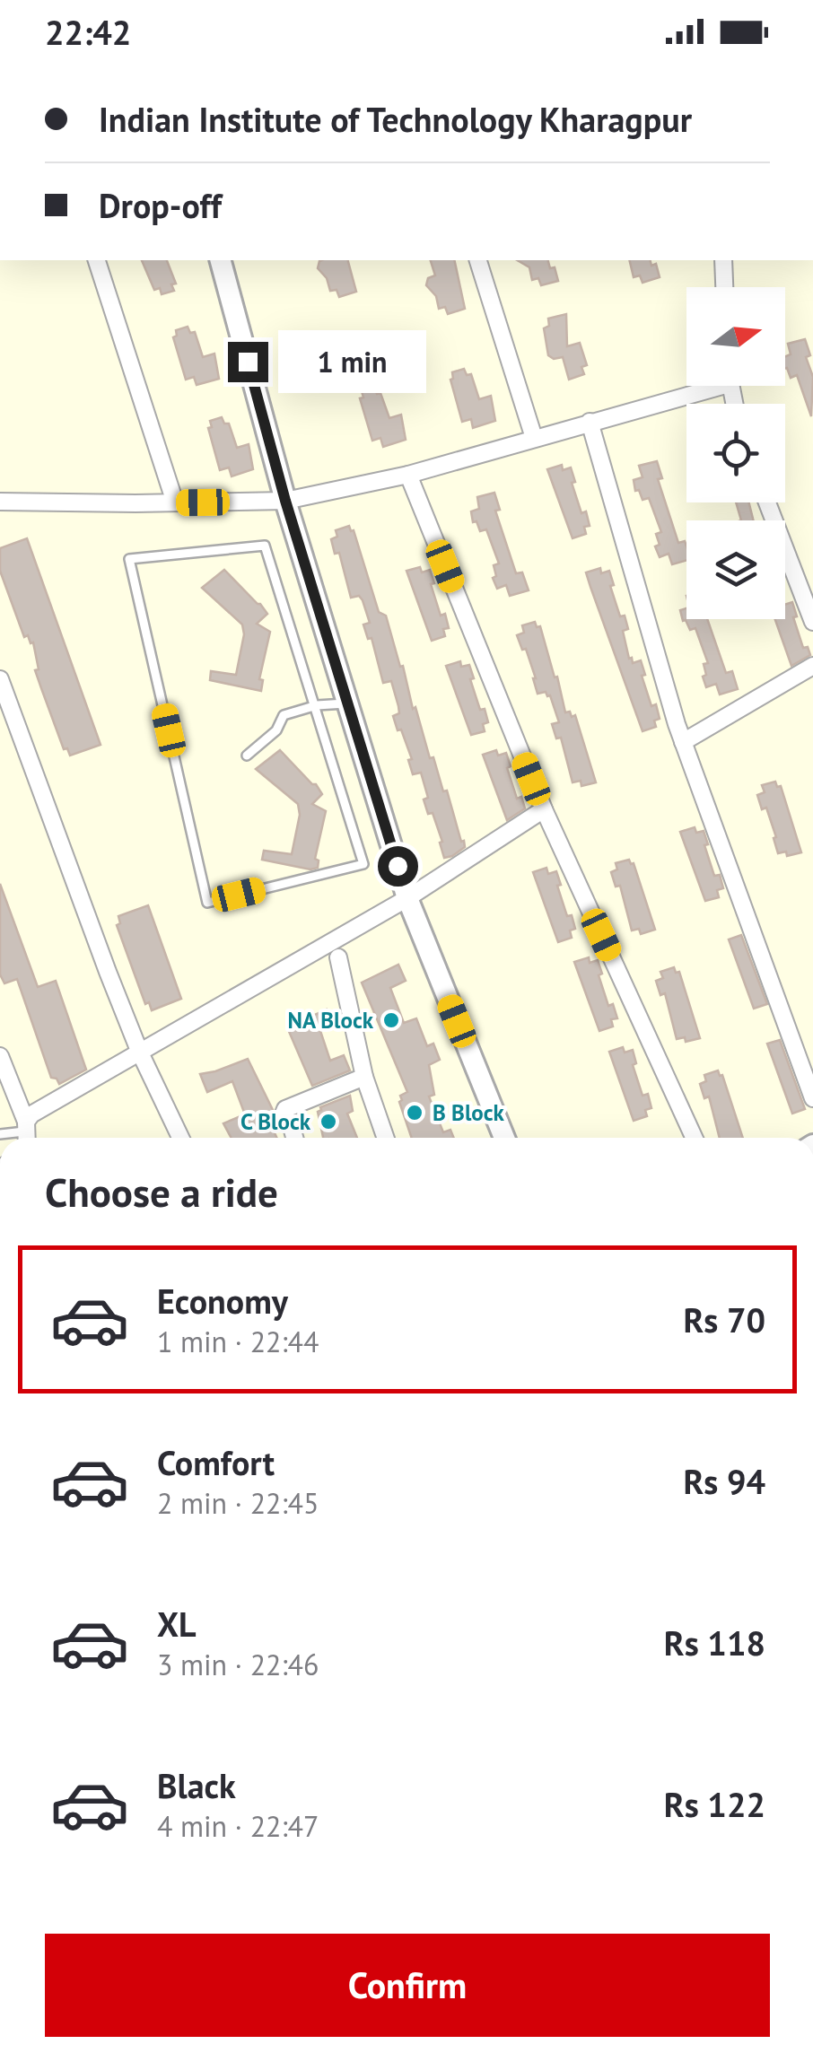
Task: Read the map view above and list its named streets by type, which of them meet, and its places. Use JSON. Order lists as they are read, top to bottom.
{
  "places": ["NA Block", "B Block", "C Block"],
  "north": "right",
  "page": {
    "status": "22:42",
    "banner": ["Indian Institute of Technology Kharagpur", "Drop-off"],
    "bubble": "1 min",
    "heading": "Choose a ride",
    "list": [
      {
        "name": "Economy",
        "note": "1 min · 22:44",
        "value": "Rs 70"
      },
      {
        "name": "Comfort",
        "note": "2 min · 22:45",
        "value": "Rs 94"
      },
      {
        "name": "XL",
        "note": "3 min · 22:46",
        "value": "Rs 118"
      },
      {
        "name": "Black",
        "note": "4 min · 22:47",
        "value": "Rs 122"
      }
    ],
    "buttons": "Confirm"
  }
}
